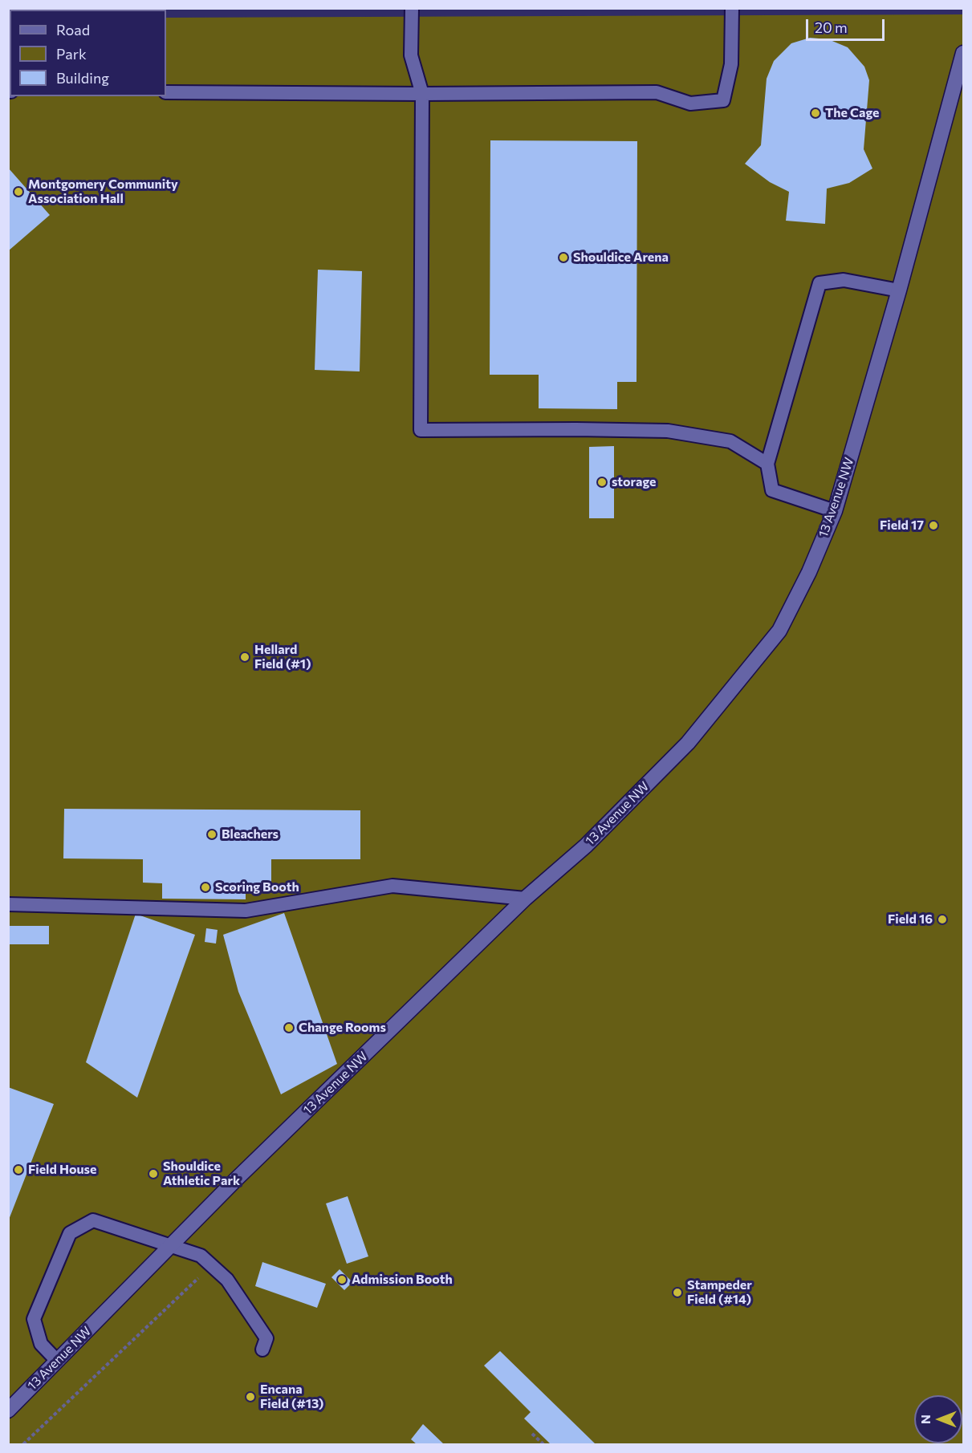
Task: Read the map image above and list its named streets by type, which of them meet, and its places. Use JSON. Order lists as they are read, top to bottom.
{
  "streets": {
    "street": ["13 Avenue NW"]
  },
  "places": [
    "The Cage",
    "Montgomery Community Association Hall",
    "Shouldice Arena",
    "storage",
    "Field 17",
    "Hellard Field (#1)",
    "Bleachers",
    "Scoring Booth",
    "Field 16",
    "Change Rooms",
    "Field House",
    "Shouldice Athletic Park",
    "Admission Booth",
    "Stampeder Field (#14)",
    "Encana Field (#13)"
  ],
  "legend": ["Road", "Park", "Building"],
  "scale_bar": "20 m",
  "north": "left"
}
